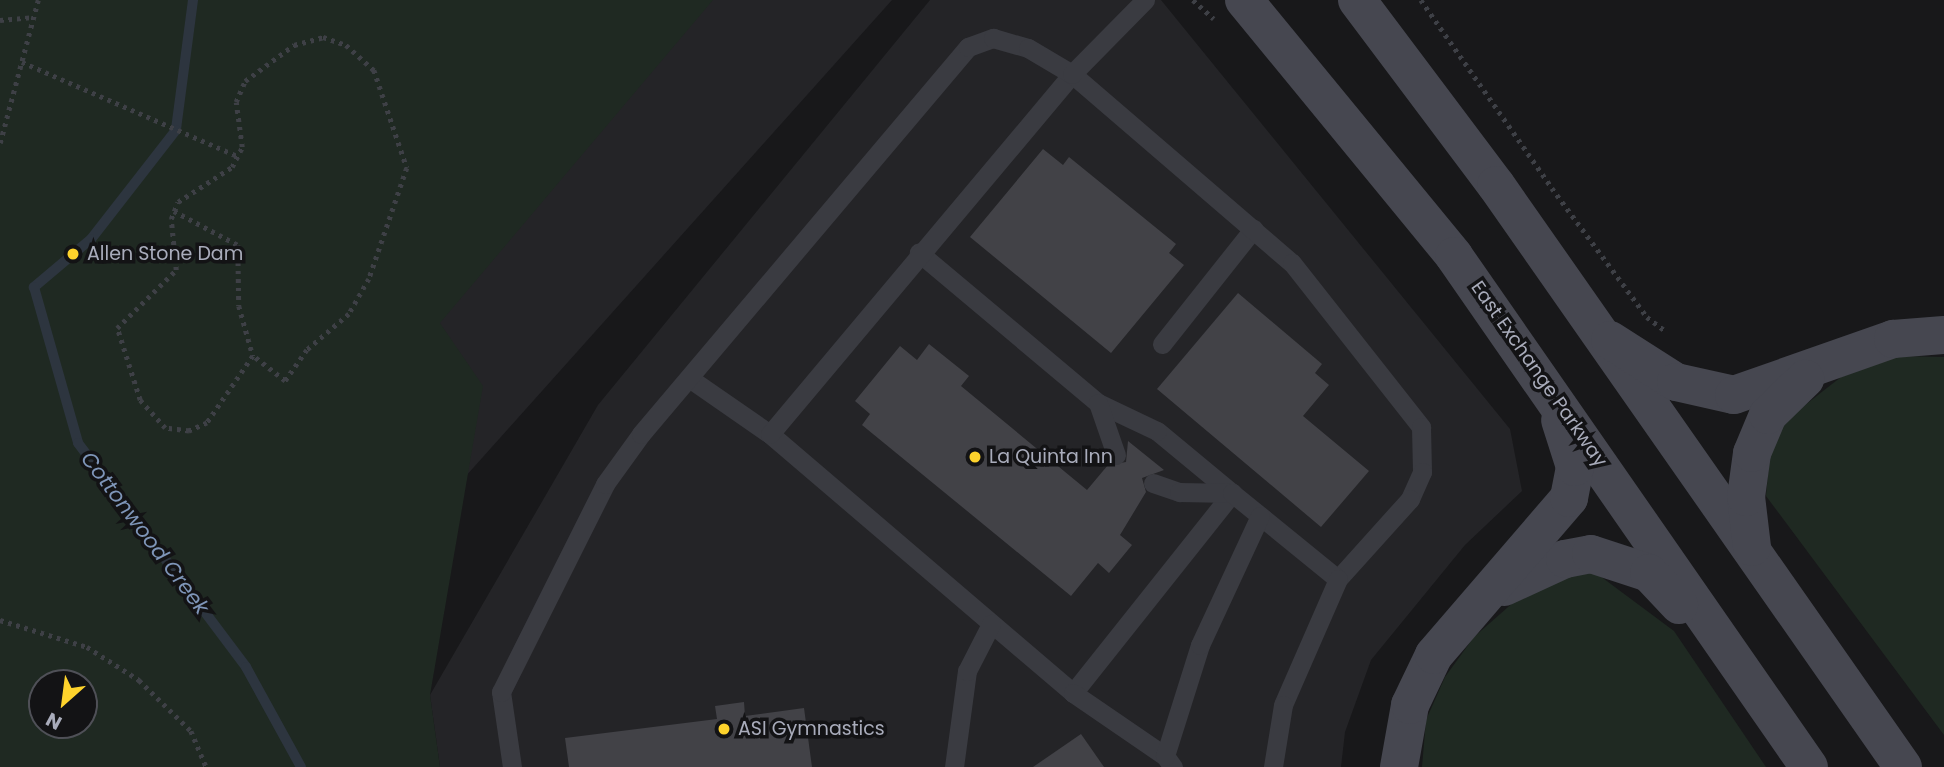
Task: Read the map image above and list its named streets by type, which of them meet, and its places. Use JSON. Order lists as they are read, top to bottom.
{
  "streets": {
    "main road": ["East Exchange Parkway"]
  },
  "water": ["Cottonwood Creek"],
  "places": ["Allen Stone Dam", "La Quinta Inn", "ASI Gymnastics"],
  "north": "bottom left"
}
